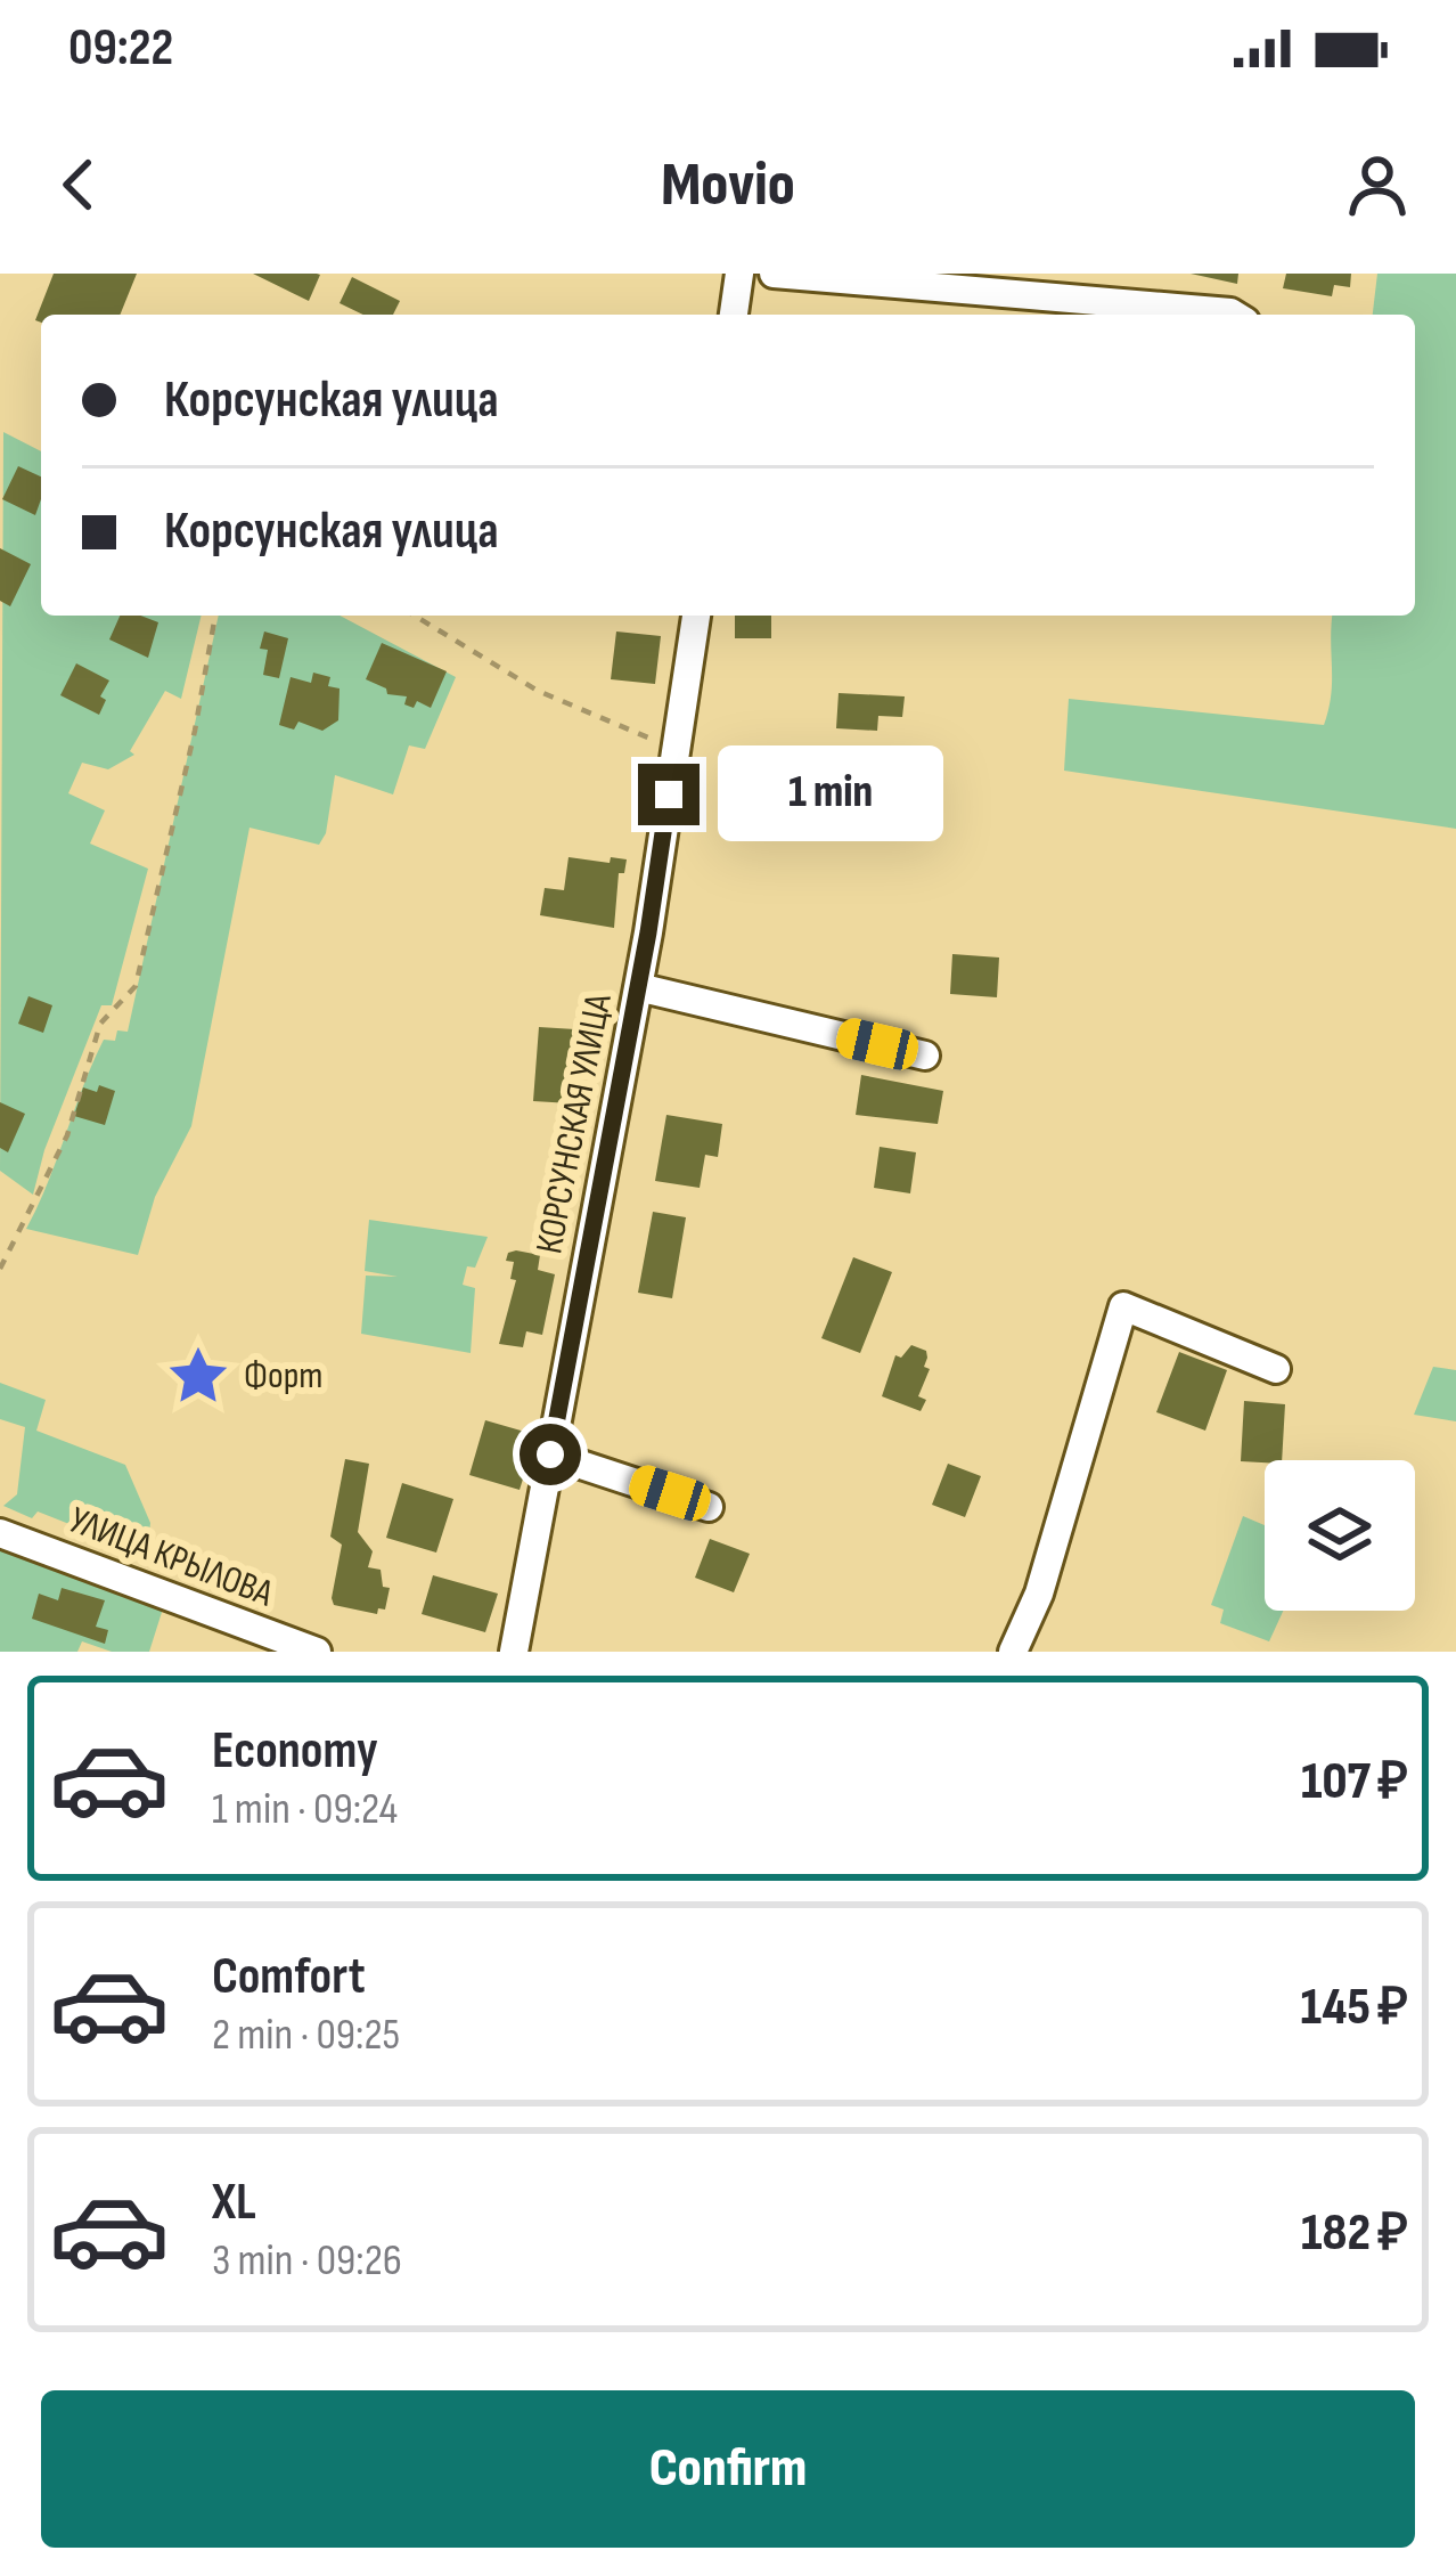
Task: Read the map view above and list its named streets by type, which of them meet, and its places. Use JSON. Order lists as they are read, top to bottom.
{
  "streets": {
    "street": ["КОРСУНСКАЯ УЛИЦА", "УЛИЦА КРЫЛОВА"]
  },
  "places": {
    "place": ["Форт"]
  },
  "page": {
    "status": "09:22",
    "header": "Movio",
    "banner": ["Корсунская улица", "Корсунская улица"],
    "bubble": "1 min",
    "list": [
      {
        "name": "Economy",
        "note": "1 min · 09:24",
        "value": "107 ₽"
      },
      {
        "name": "Comfort",
        "note": "2 min · 09:25",
        "value": "145 ₽"
      },
      {
        "name": "XL",
        "note": "3 min · 09:26",
        "value": "182 ₽"
      }
    ],
    "buttons": "Confirm"
  }
}
